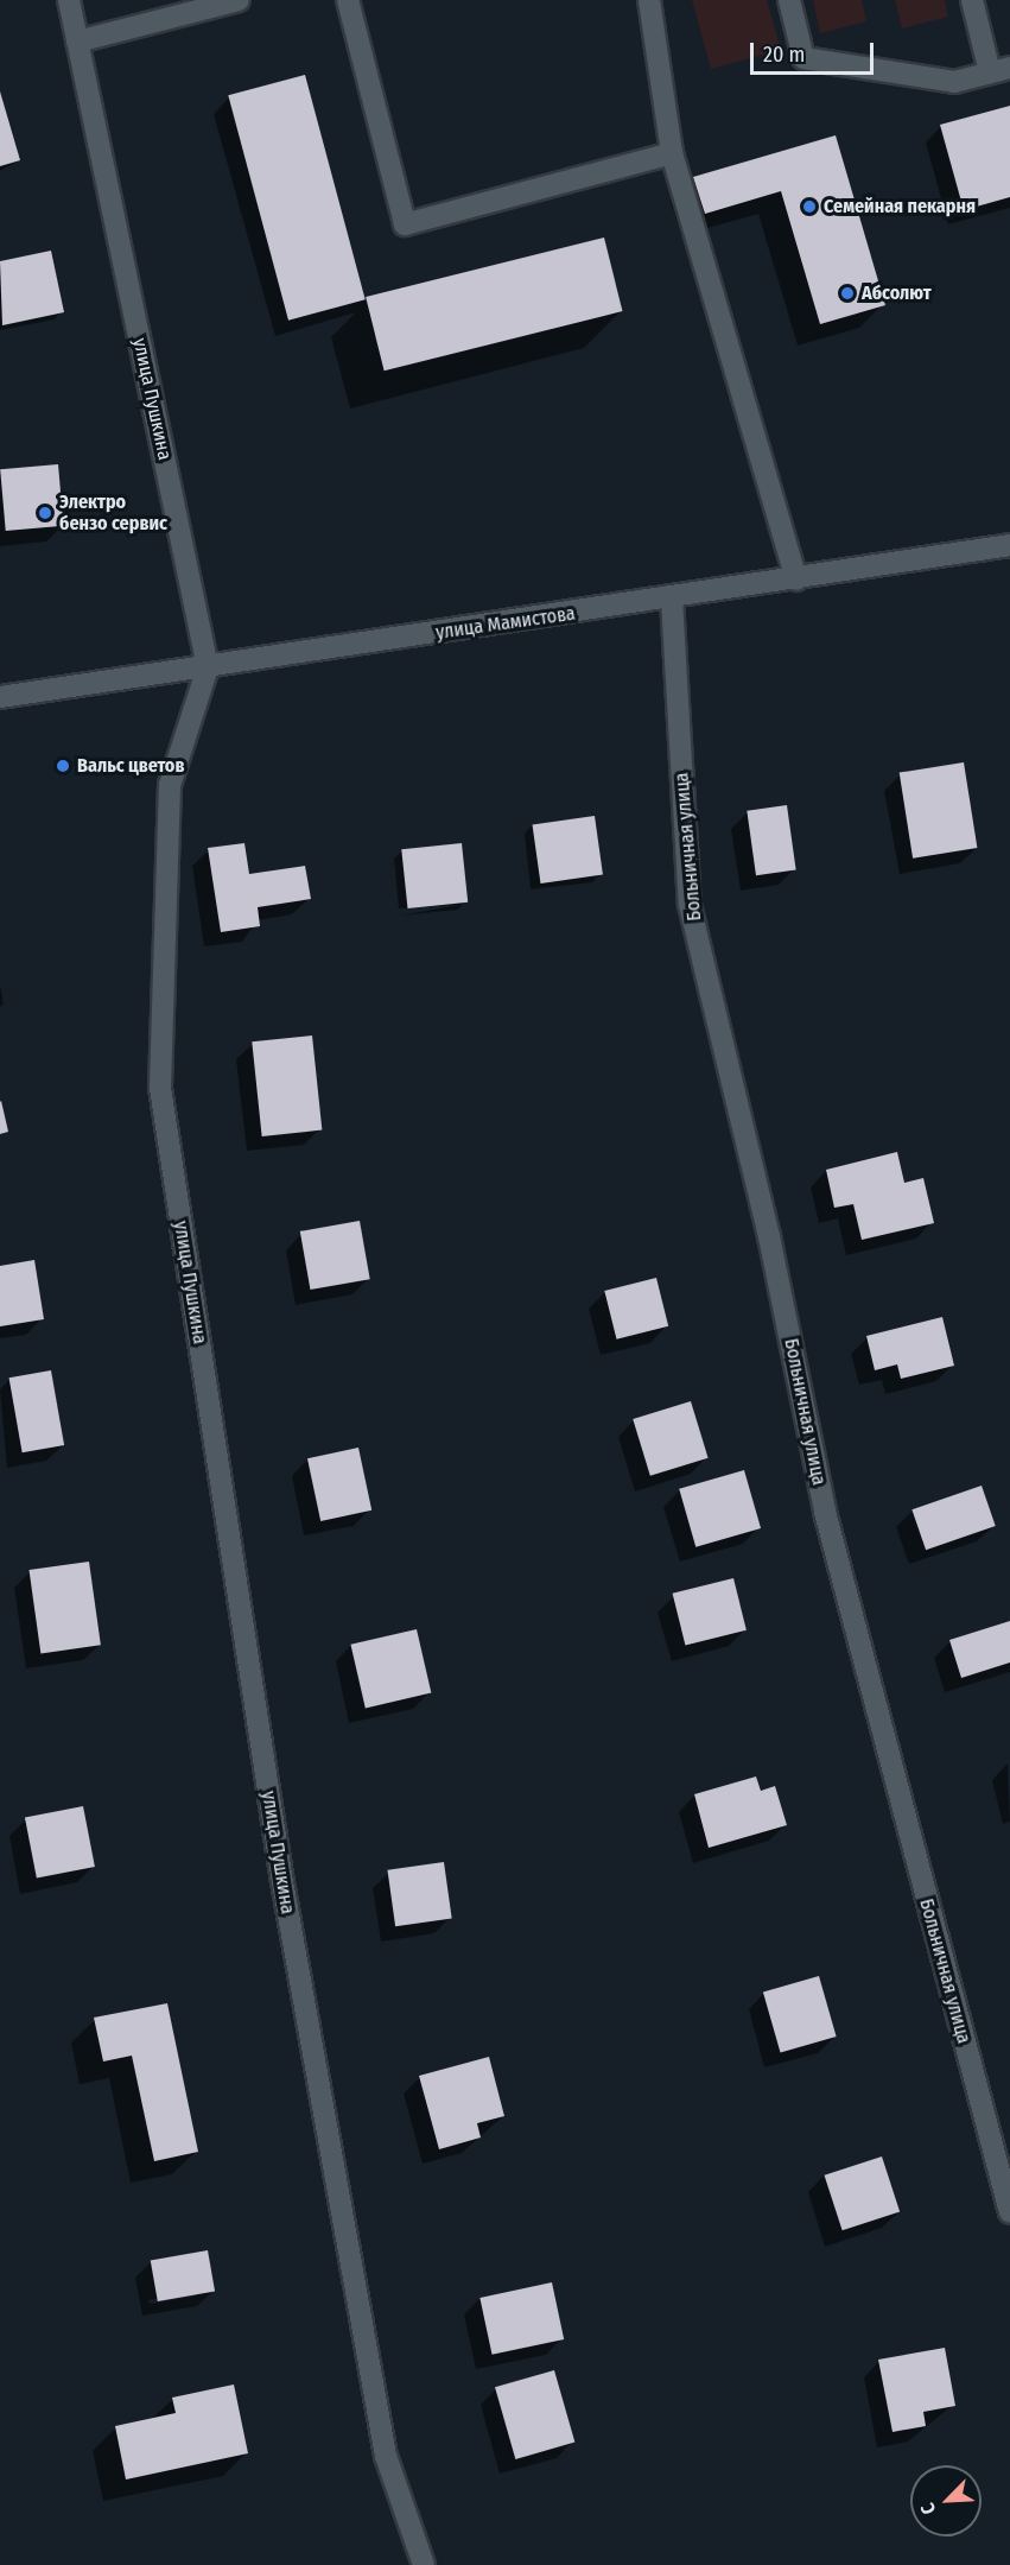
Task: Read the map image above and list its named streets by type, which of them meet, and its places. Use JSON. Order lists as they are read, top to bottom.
{
  "streets": {
    "street": ["улица Пушкина", "улица Мамистова", "Больничная улица"]
  },
  "crossings": [
    ["улица Пушкина", "улица Мамистова"],
    ["улица Мамистова", "Больничная улица"]
  ],
  "places": [
    "Семейная пекарня",
    "Абсолют",
    "Электро бензо сервис",
    "Вальс цветов"
  ],
  "scale_bar": "20 m",
  "north": "bottom left"
}
